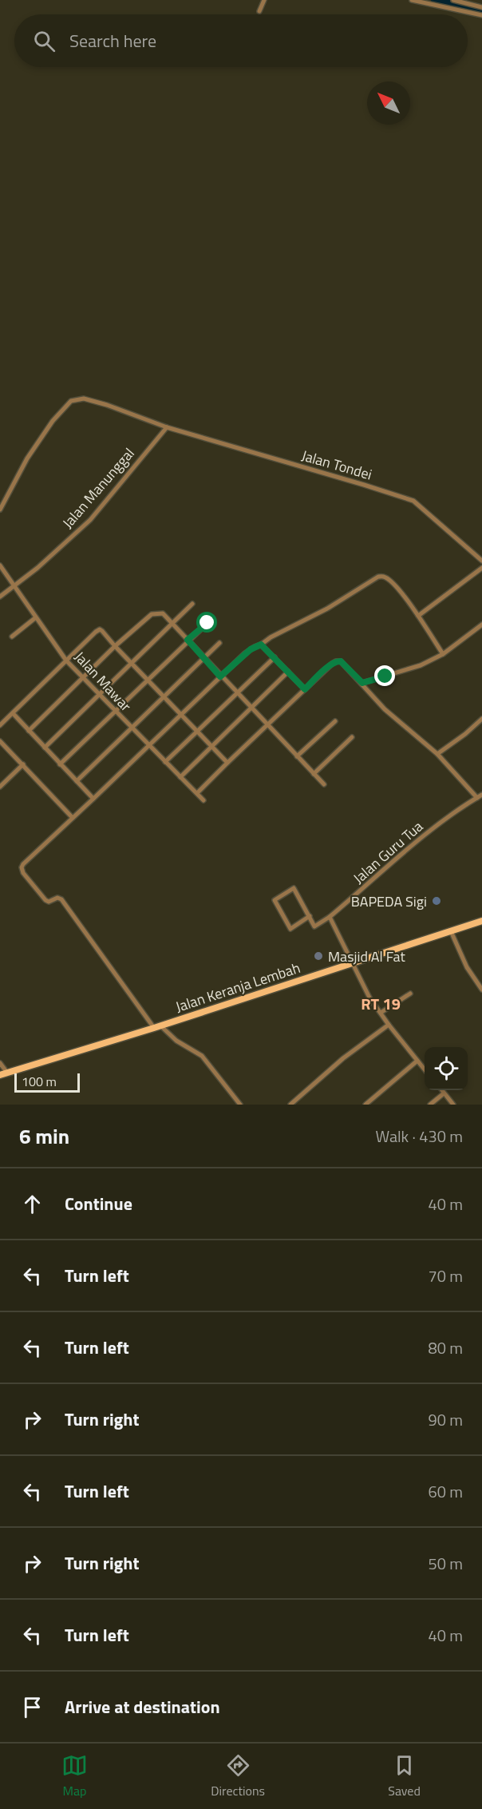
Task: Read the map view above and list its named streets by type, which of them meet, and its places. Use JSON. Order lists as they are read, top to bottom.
{
  "streets": {
    "main road": ["Jalan Keranja Lembah"],
    "street": [
      "Jalan Tondei",
      "Jalan Manunggal",
      "Jalan Mawar",
      "Jalan Guru Tua"
    ]
  },
  "crossings": [
    ["Jalan Tondei", "Jalan Manunggal"],
    ["Jalan Manunggal", "Jalan Mawar"]
  ],
  "districts": ["RT 19"],
  "places": ["BAPEDA Sigi", "Masjid Al Fat"],
  "scale_bar": "100 m",
  "north": "top left",
  "page": {
    "search": "Search here",
    "scale": "100 m",
    "heading": ["6 min", "Walk · 430 m"],
    "list": [
      ["Continue", "40 m"],
      ["Turn left", "70 m"],
      ["Turn left", "80 m"],
      ["Turn right", "90 m"],
      ["Turn left", "60 m"],
      ["Turn right", "50 m"],
      ["Turn left", "40 m"],
      "Arrive at destination"
    ],
    "nav": ["Map", "Directions", "Saved"]
  }
}
